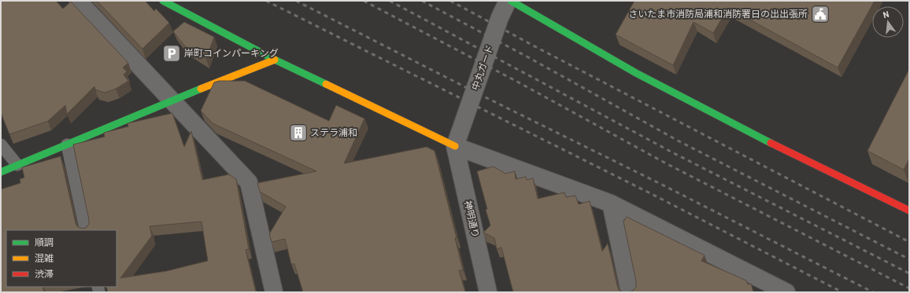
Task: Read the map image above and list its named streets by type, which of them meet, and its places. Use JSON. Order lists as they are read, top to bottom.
{
  "streets": {
    "street": ["中丸ガード", "神明通り"]
  },
  "crossings": [
    ["中丸ガード", "神明通り"]
  ],
  "places": {
    "public building": ["さいたま市消防局浦和消防署日の出出張所"],
    "parking": ["岸町コインパーキング"],
    "building": ["ステラ浦和"]
  },
  "legend": ["順調", "混雑", "渋滞"],
  "north": "top"
}
